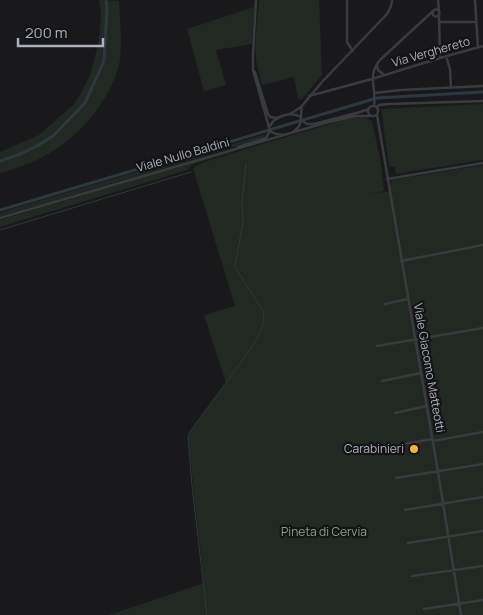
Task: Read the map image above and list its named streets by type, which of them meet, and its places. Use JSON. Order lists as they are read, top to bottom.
{
  "streets": {
    "street": ["Via Verghereto", "Viale Nullo Baldini", "Viale Giacomo Matteotti"]
  },
  "crossings": [
    ["Viale Nullo Baldini", "Viale Giacomo Matteotti"]
  ],
  "parks": ["Pineta di Cervia"],
  "places": ["Carabinieri"],
  "scale_bar": "200 m"
}
